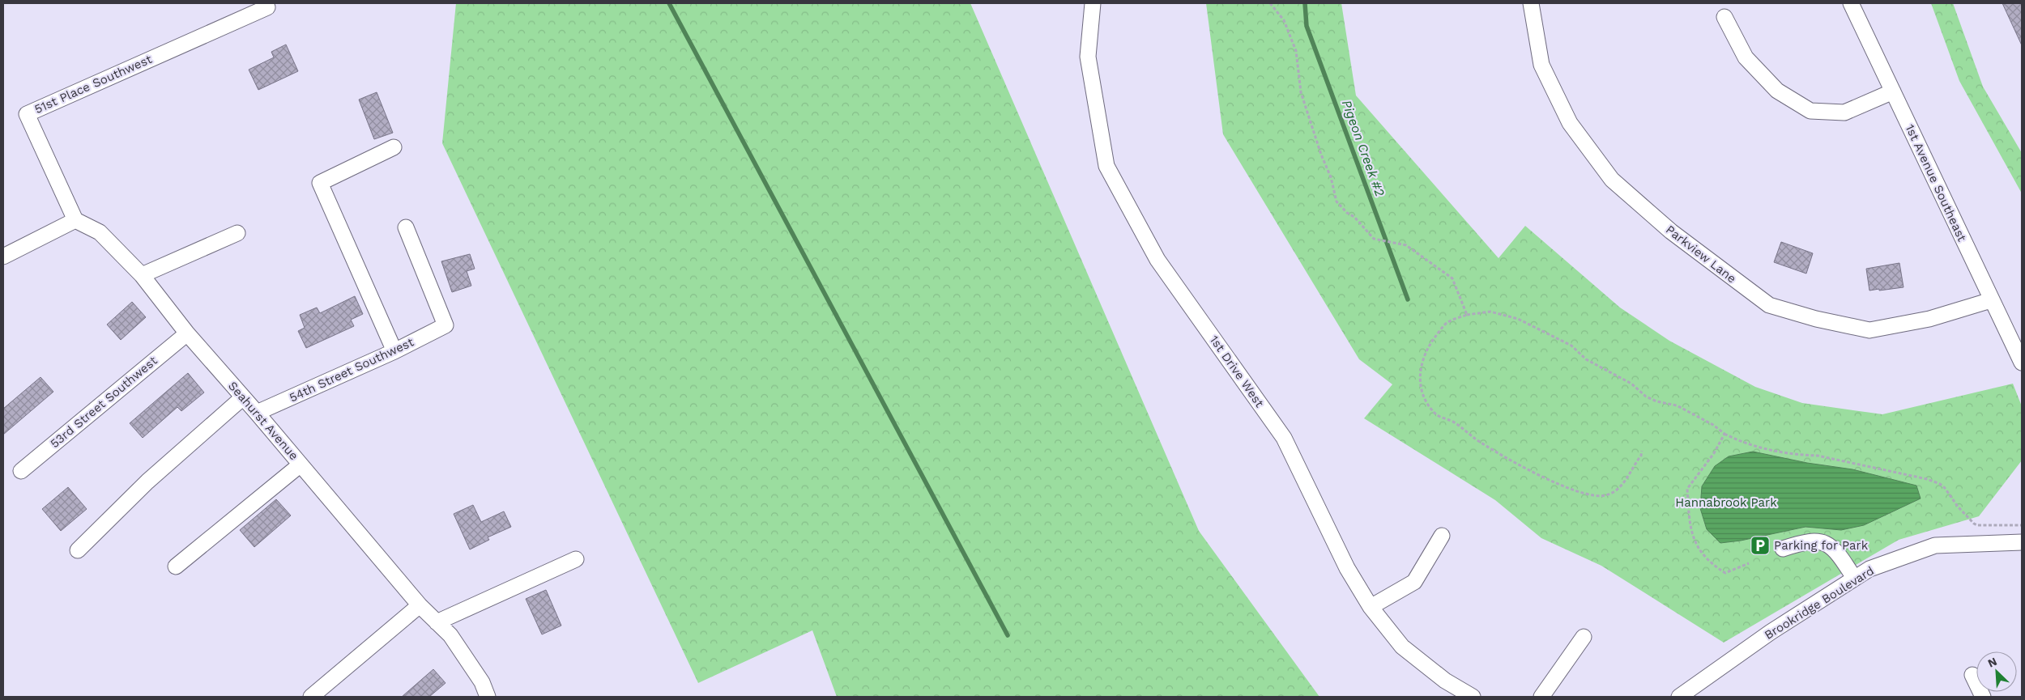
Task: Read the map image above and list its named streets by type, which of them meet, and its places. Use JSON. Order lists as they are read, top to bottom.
{
  "streets": {
    "street": [
      "51st Place Southwest",
      "1st Avenue Southeast",
      "Parkview Lane",
      "54th Street Southwest",
      "1st Drive West",
      "53rd Street Southwest",
      "Seahurst Avenue",
      "Brookridge Boulevard"
    ]
  },
  "crossings": [
    ["51st Place Southwest", "Seahurst Avenue"],
    ["1st Avenue Southeast", "Parkview Lane"],
    ["54th Street Southwest", "Seahurst Avenue"],
    ["53rd Street Southwest", "Seahurst Avenue"]
  ],
  "water": ["Pigeon Creek #2"],
  "parks": ["Hannabrook Park"],
  "places": {
    "parking": ["Parking for Park"]
  },
  "north": "top left"
}
